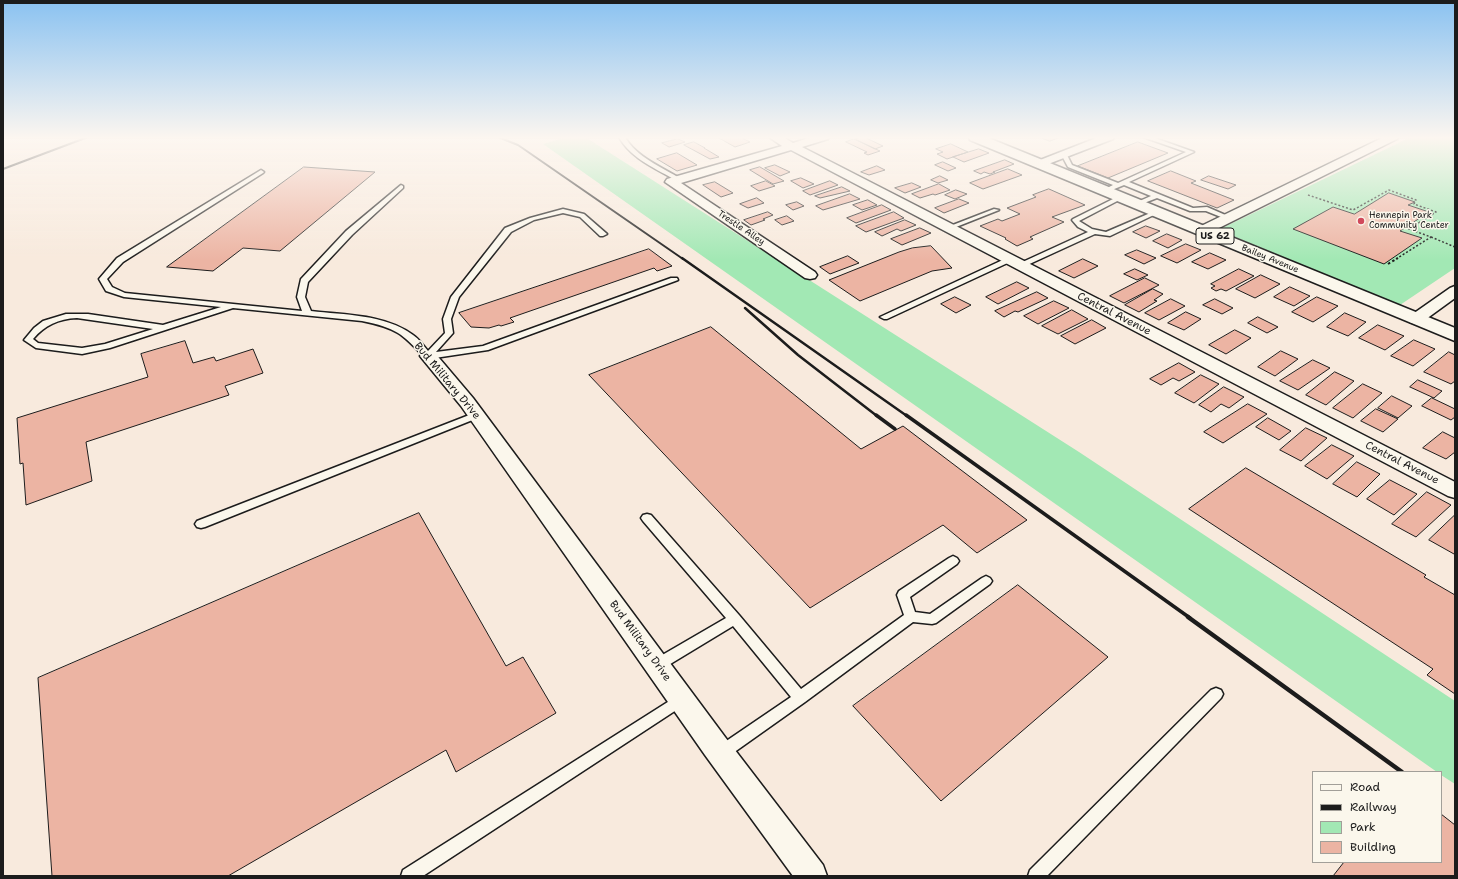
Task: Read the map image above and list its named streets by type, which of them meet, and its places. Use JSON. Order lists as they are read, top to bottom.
{
  "streets": {
    "main road": ["US 62", "Bailey Avenue"],
    "street": ["Trestle Alley", "Central Avenue", "Bud Military Drive"]
  },
  "places": ["Hennepin Park Community Center"],
  "legend": [
    "Road",
    "Railway",
    "Park",
    "Building"
  ]
}
